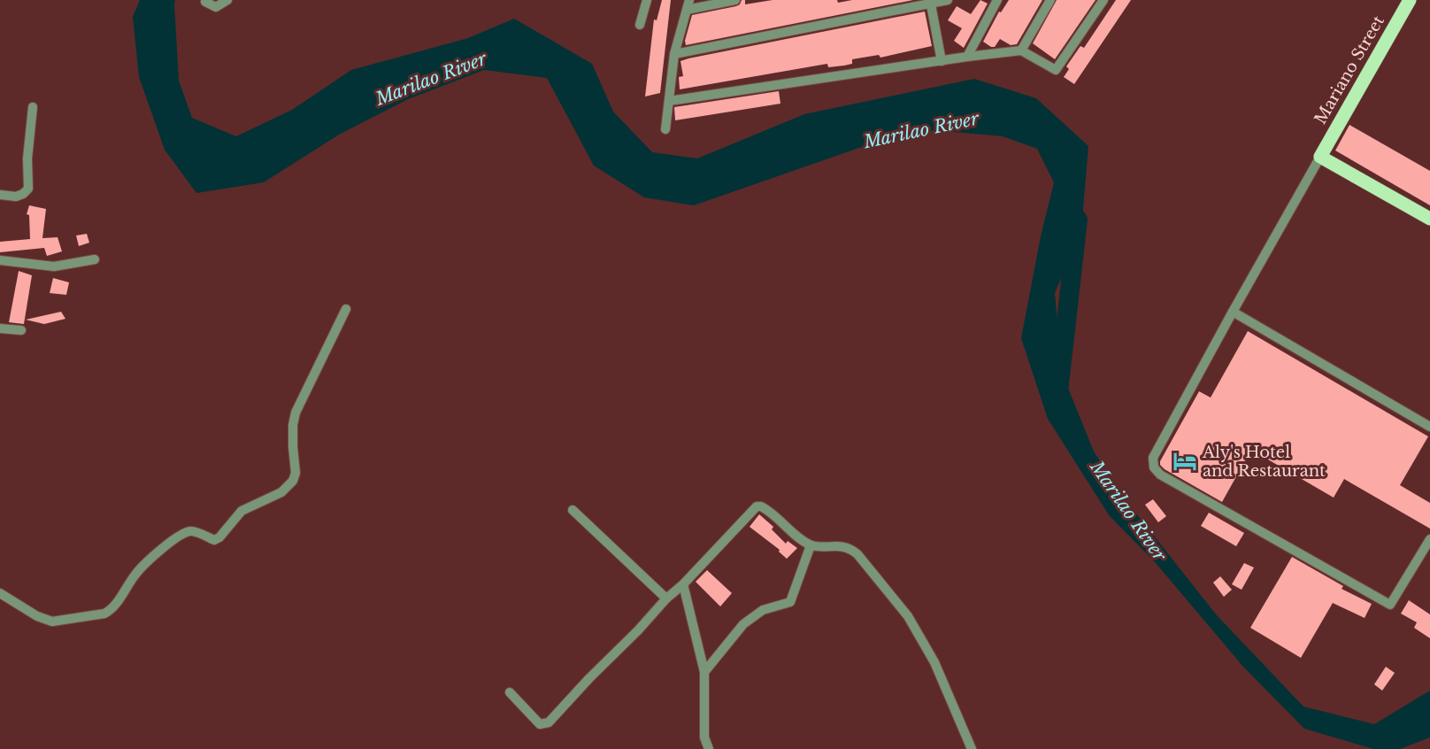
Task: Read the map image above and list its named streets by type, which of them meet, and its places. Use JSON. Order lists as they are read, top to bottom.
{
  "streets": {
    "main road": ["Mariano Street"]
  },
  "water": ["Marilao River"],
  "places": {
    "hotel": ["Aly's Hotel and Restaurant"]
  }
}
